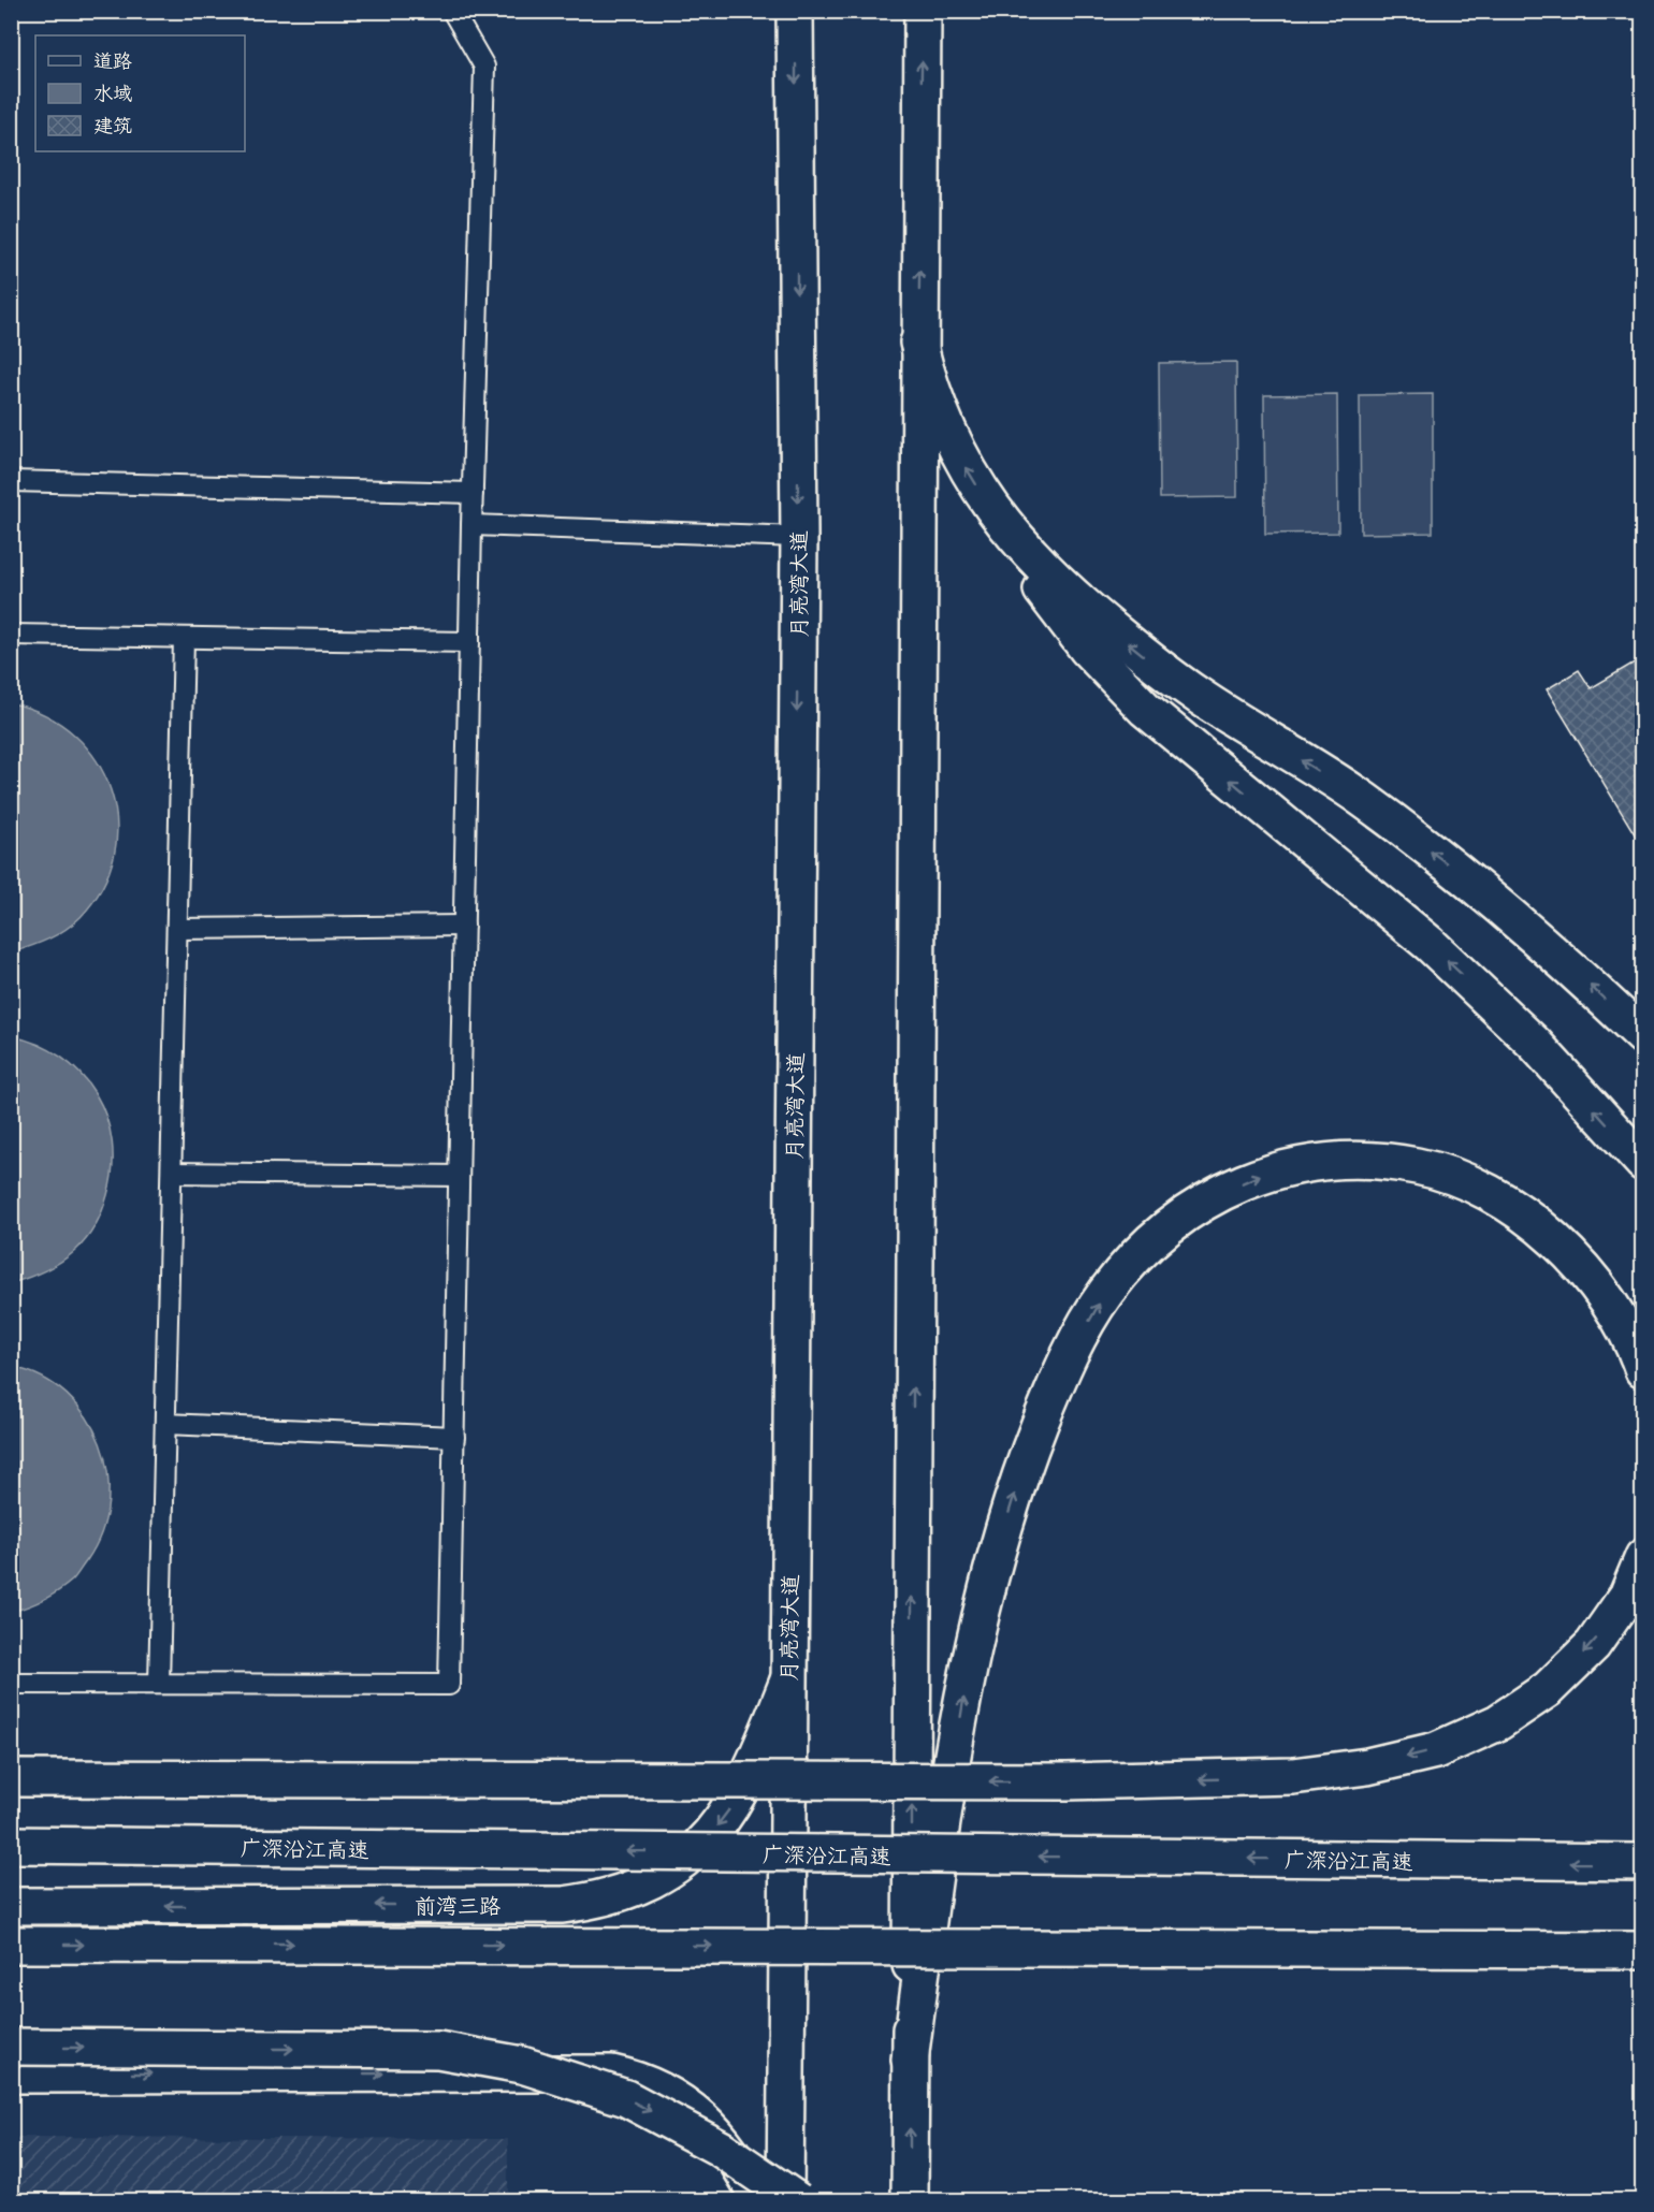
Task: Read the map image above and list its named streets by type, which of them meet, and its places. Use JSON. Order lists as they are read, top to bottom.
{
  "streets": {
    "main road": ["月亮湾大道", "广深沿江高速", "前湾三路"]
  },
  "crossings": [
    ["月亮湾大道", "前湾三路"]
  ],
  "legend": ["道路", "水域", "建筑"]
}
